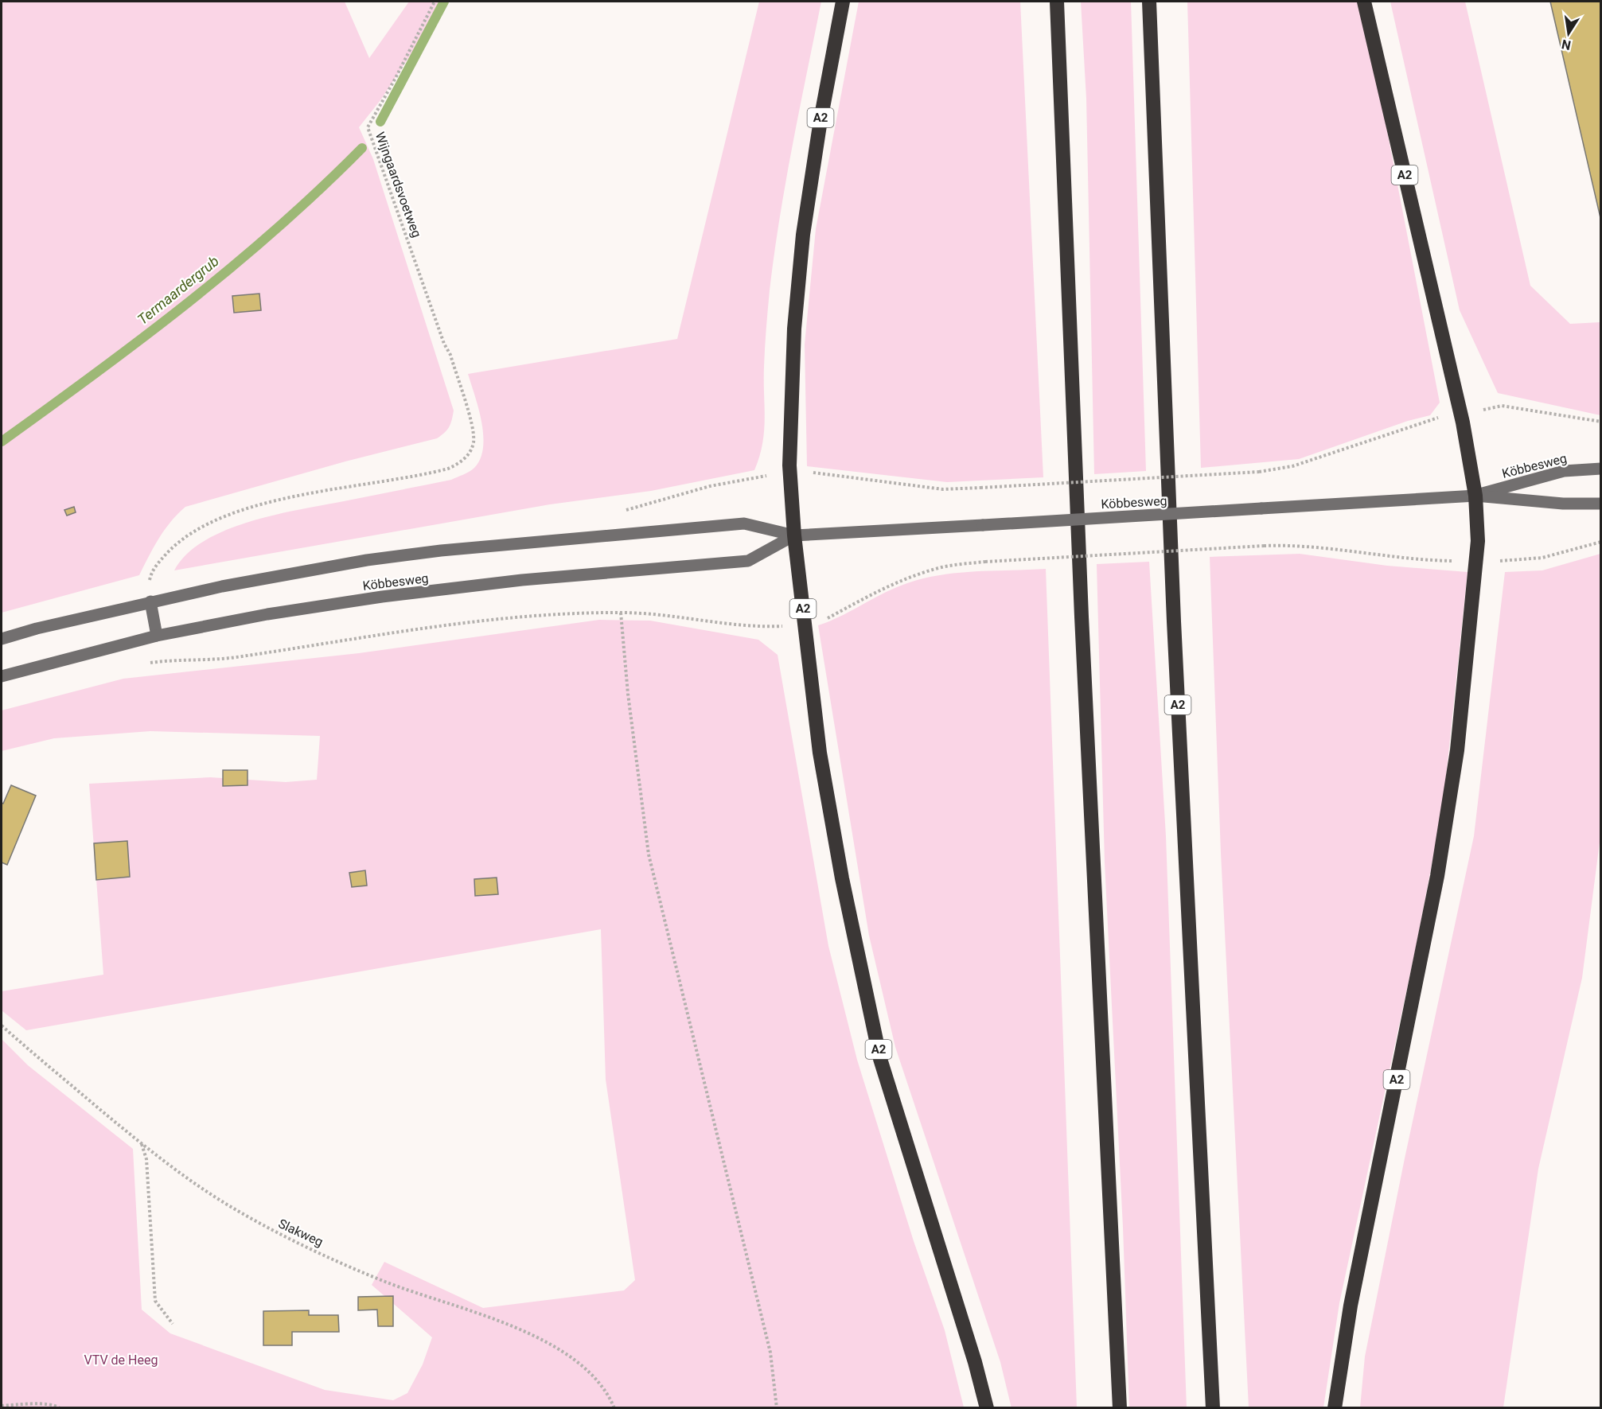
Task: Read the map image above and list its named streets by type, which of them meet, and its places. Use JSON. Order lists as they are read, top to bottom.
{
  "streets": {
    "highway": ["A2"],
    "main road": ["Köbbesweg"],
    "path": ["Wijngaardsvoetweg", "Slakweg"]
  },
  "crossings": [
    ["A2", "Köbbesweg"]
  ],
  "water": ["Termaardergrub"],
  "parks": ["VTV de Heeg"],
  "north": "bottom"
}
